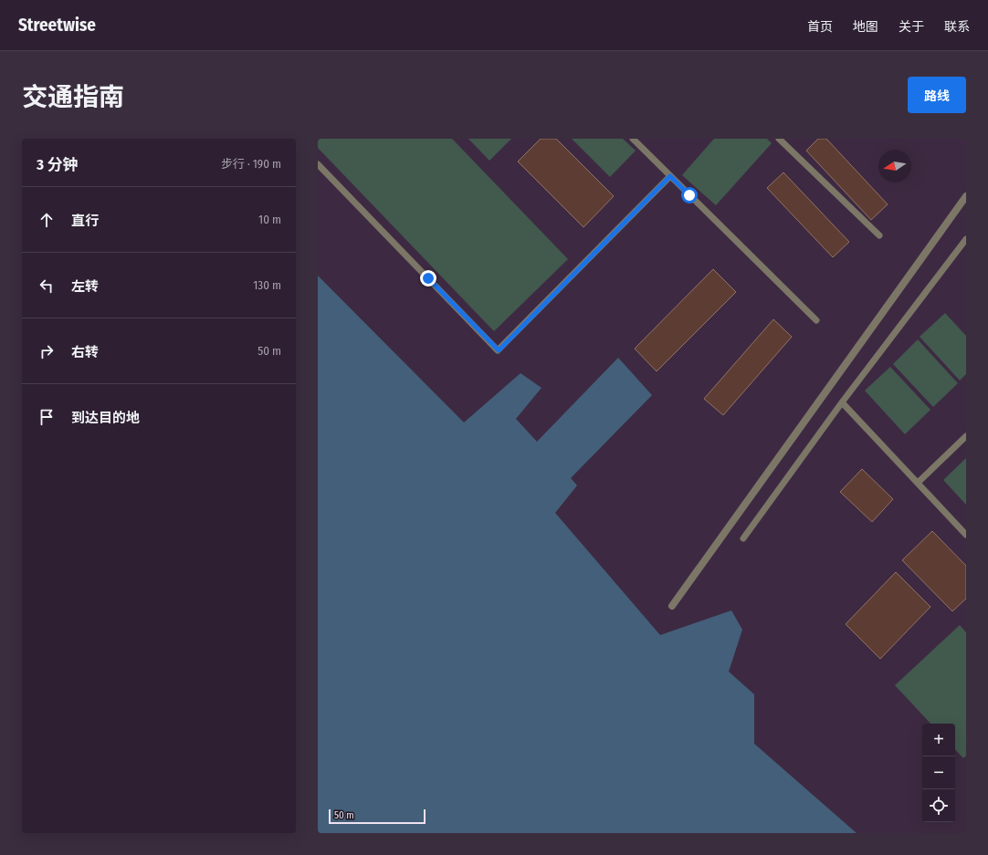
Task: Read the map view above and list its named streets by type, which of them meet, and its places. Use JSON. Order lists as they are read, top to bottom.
{
  "scale_bar": "50 m",
  "north": "left",
  "page": {
    "header": "Streetwise",
    "nav": [
      "首页",
      "地图",
      "关于",
      "联系"
    ],
    "title": "交通指南",
    "buttons": "路线",
    "heading": ["3 分钟", "步行 · 190 m"],
    "list": [
      ["直行", "10 m"],
      ["左转", "130 m"],
      ["右转", "50 m"],
      "到达目的地"
    ],
    "map_buttons": ["+", "−"],
    "scale": "50 m"
  }
}
